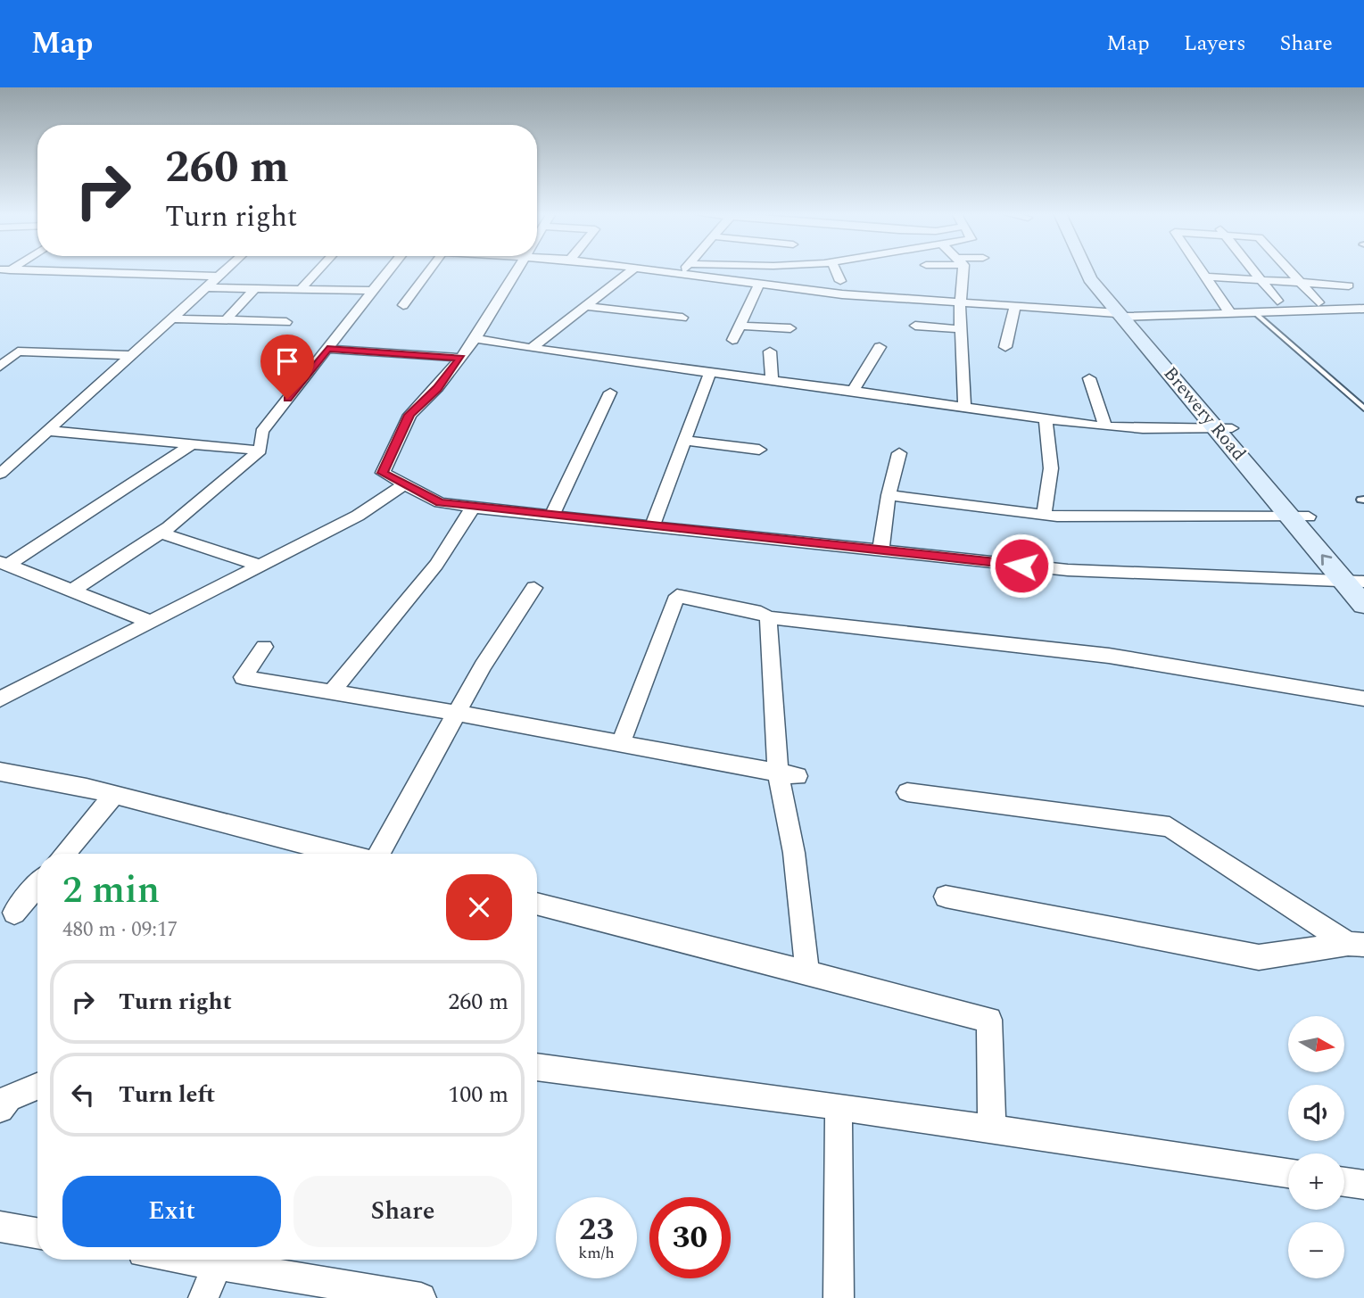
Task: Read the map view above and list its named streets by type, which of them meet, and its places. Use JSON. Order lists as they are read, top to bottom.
{
  "streets": {
    "main road": ["Brewery Road"]
  },
  "north": "right",
  "page": {
    "header": "Map",
    "nav": ["Map", "Layers", "Share"],
    "turn": ["260 m", "Turn right"],
    "heading": ["2 min", "480 m · 09:17"],
    "list": [
      {
        "name": "Turn right",
        "value": "260 m"
      },
      {
        "name": "Turn left",
        "value": "100 m"
      }
    ],
    "map_buttons": ["+", "−"],
    "buttons": ["Exit", "Share"],
    "speed": "23 km/h",
    "limit": "30"
  }
}
